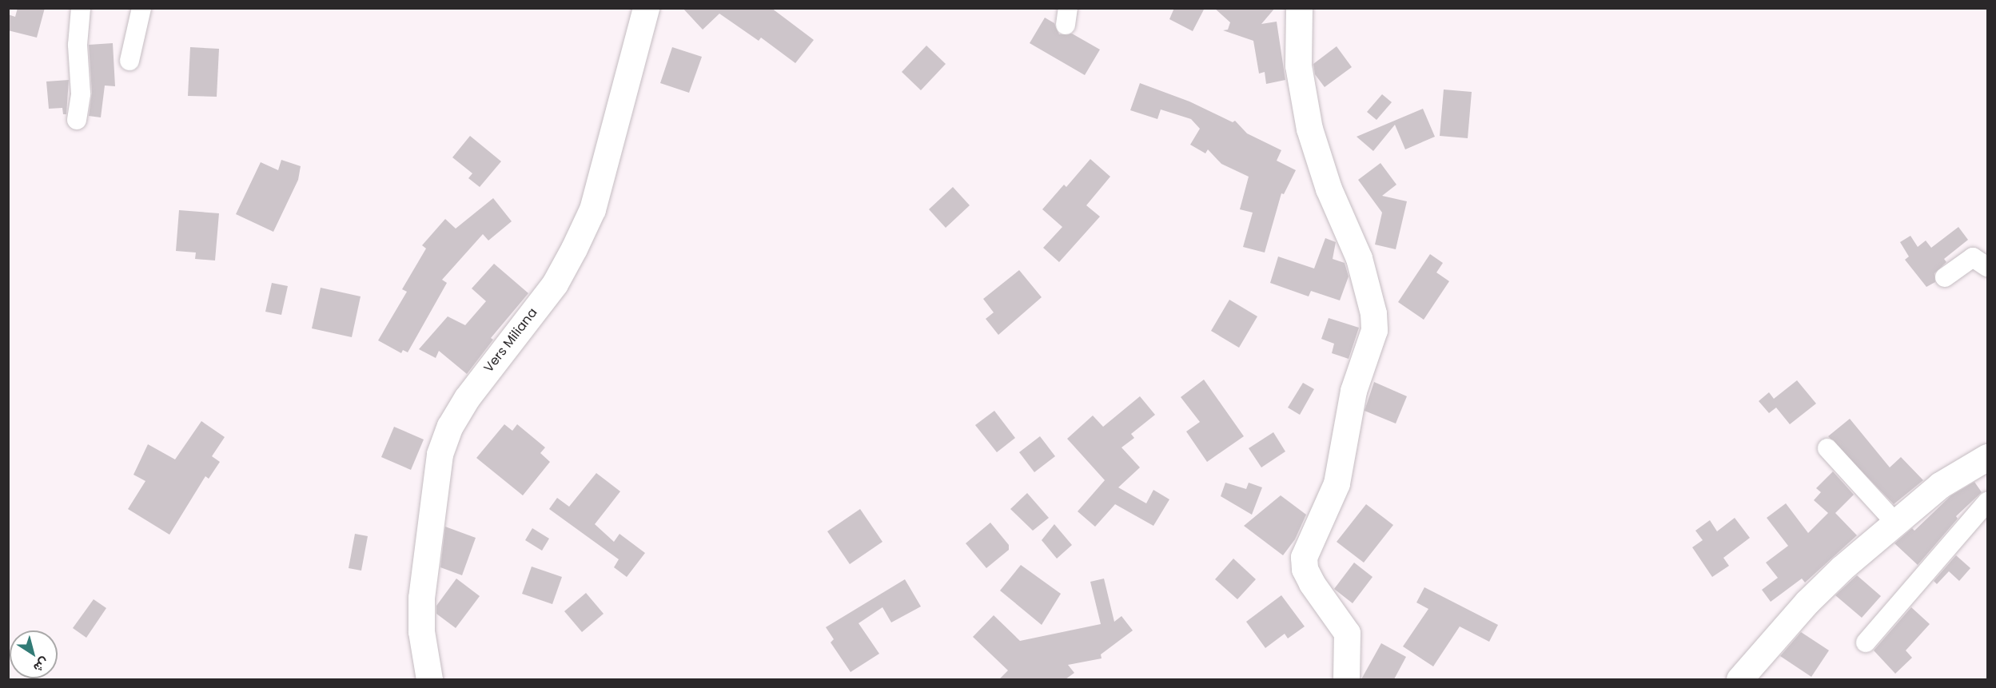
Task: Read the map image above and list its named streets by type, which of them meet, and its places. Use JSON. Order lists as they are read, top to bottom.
{
  "streets": {
    "main road": ["Vers Miliana"]
  },
  "north": "bottom right"
}
